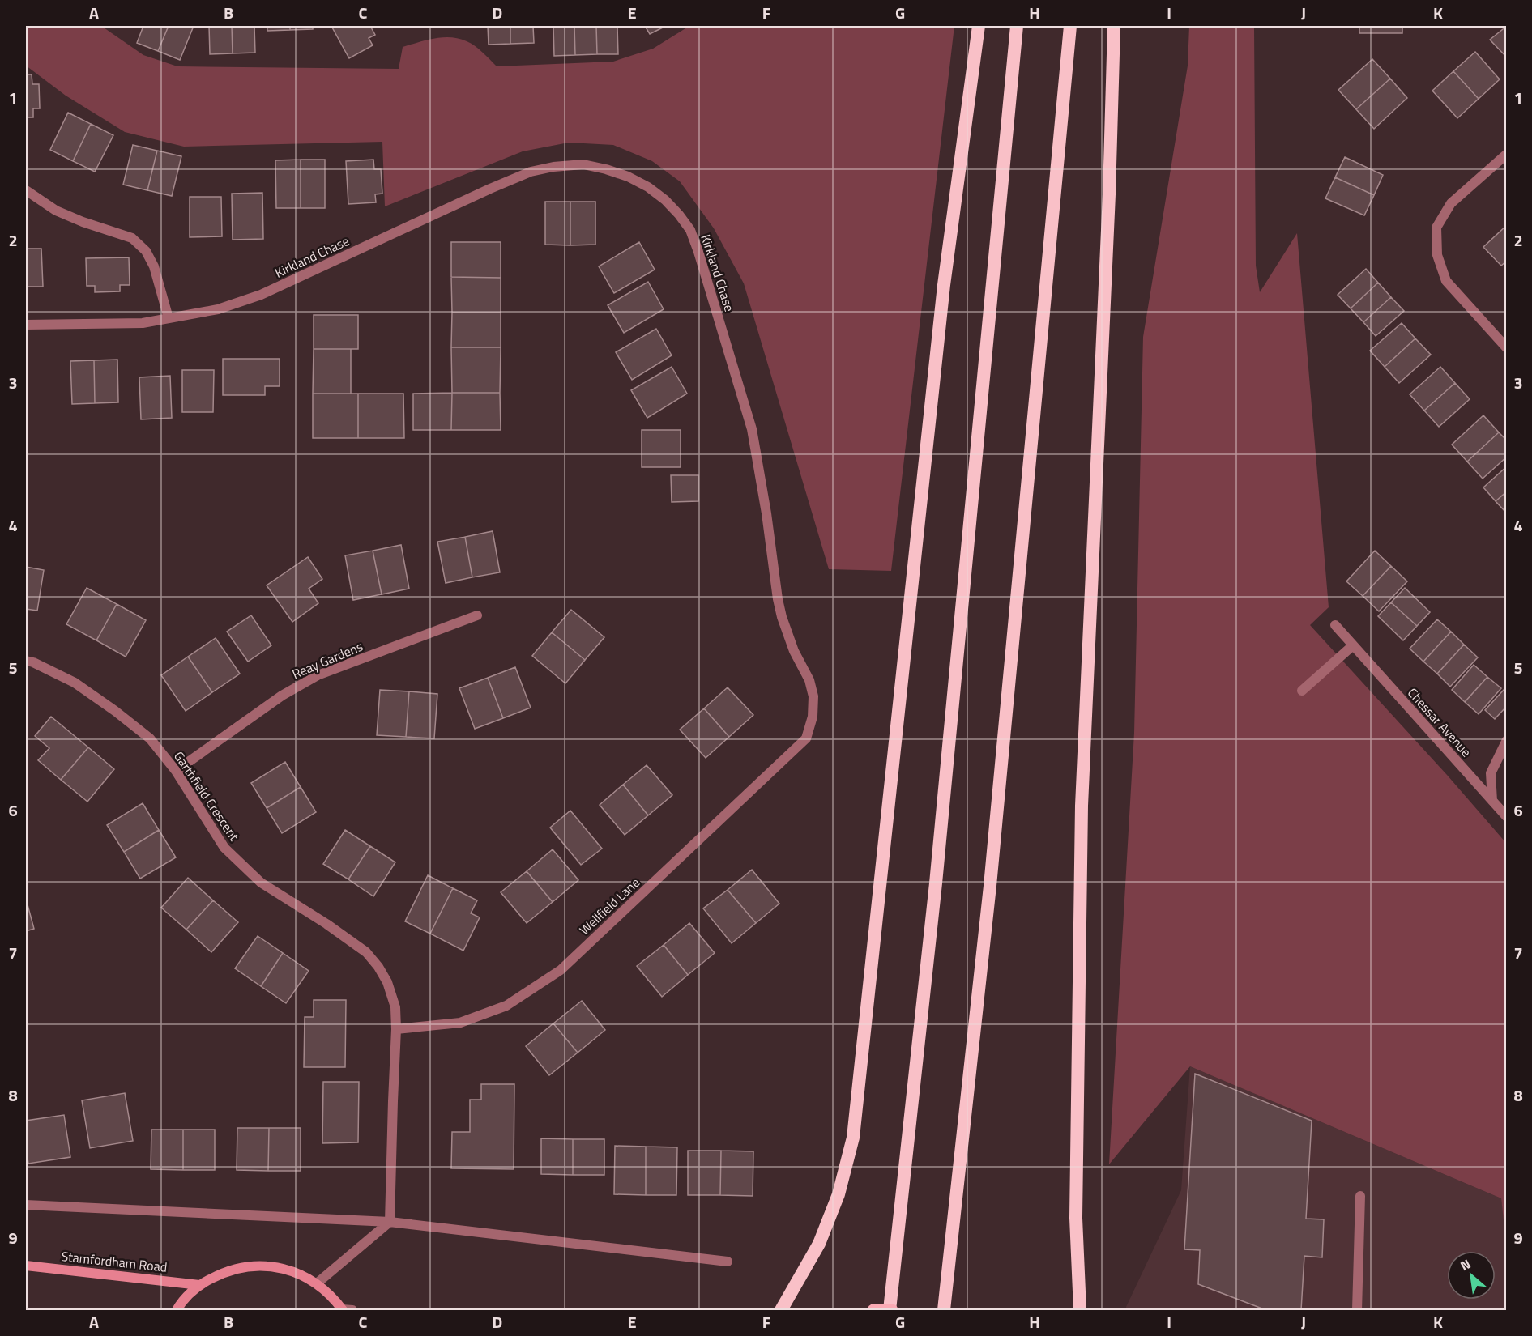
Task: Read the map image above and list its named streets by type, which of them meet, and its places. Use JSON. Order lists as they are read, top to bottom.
{
  "streets": {
    "main road": ["Stamfordham Road"],
    "street": [
      "Kirkland Chase",
      "Reay Gardens",
      "Chessar Avenue",
      "Garthfield Crescent",
      "Wellfield Lane"
    ]
  },
  "crossings": [
    ["Kirkland Chase", "Wellfield Lane"],
    ["Reay Gardens", "Garthfield Crescent"],
    ["Garthfield Crescent", "Wellfield Lane"]
  ],
  "north": "top left",
  "grid": {
    "columns": [
      "A",
      "B",
      "C",
      "D",
      "E",
      "F",
      "G",
      "H",
      "I",
      "J",
      "K"
    ],
    "rows": [
      "1",
      "2",
      "3",
      "4",
      "5",
      "6",
      "7",
      "8",
      "9"
    ]
  }
}
